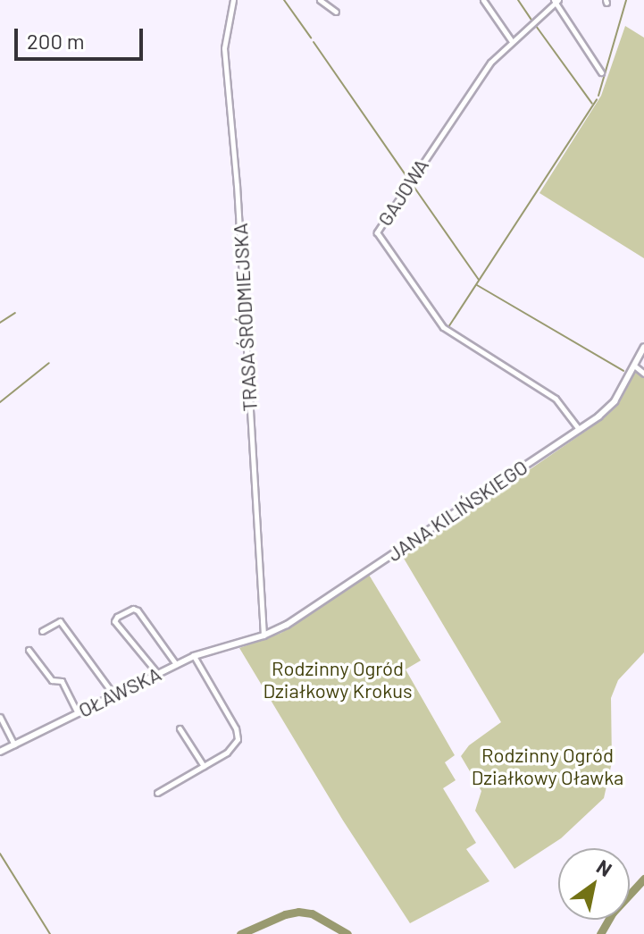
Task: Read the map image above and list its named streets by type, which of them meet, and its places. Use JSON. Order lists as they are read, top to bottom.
{
  "streets": {
    "street": [
      "GAJOWA",
      "TRASA ŚRÓDMIEJSKA",
      "JANA KILIŃSKIEGO",
      "OŁAWSKA"
    ]
  },
  "crossings": [
    ["GAJOWA", "JANA KILIŃSKIEGO"],
    ["TRASA ŚRÓDMIEJSKA", "JANA KILIŃSKIEGO"],
    ["JANA KILIŃSKIEGO", "OŁAWSKA"]
  ],
  "parks": ["Rodzinny Ogród Działkowy Krokus", "Rodzinny Ogród Działkowy Oławka"],
  "scale_bar": "200 m",
  "north": "top right"
}
